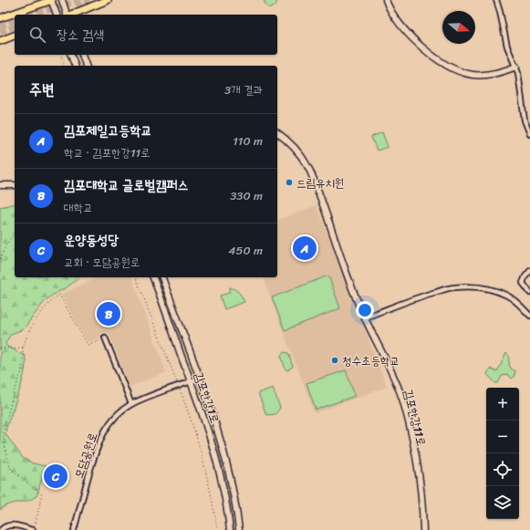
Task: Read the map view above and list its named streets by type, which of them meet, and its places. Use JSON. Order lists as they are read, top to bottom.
{
  "streets": {
    "street": ["김포한강1로", "김포한강11로", "모담공원로"]
  },
  "crossings": [
    ["김포한강1로", "모담공원로"]
  ],
  "places": ["드림유치원", "청수초등학교"],
  "north": "right",
  "page": {
    "search": "장소 검색",
    "heading": ["주변", "3개 결과"],
    "list": [
      {
        "mark": "A",
        "name": "김포제일고등학교",
        "note": "학교 · 김포한강11로",
        "value": "110 m"
      },
      {
        "mark": "B",
        "name": "김포대학교 글로벌캠퍼스",
        "note": "대학교",
        "value": "330 m"
      },
      {
        "mark": "C",
        "name": "운양동성당",
        "note": "교회 · 모담공원로",
        "value": "450 m"
      }
    ],
    "pins": ["A", "B", "C"],
    "map_buttons": ["+", "−"]
  }
}
